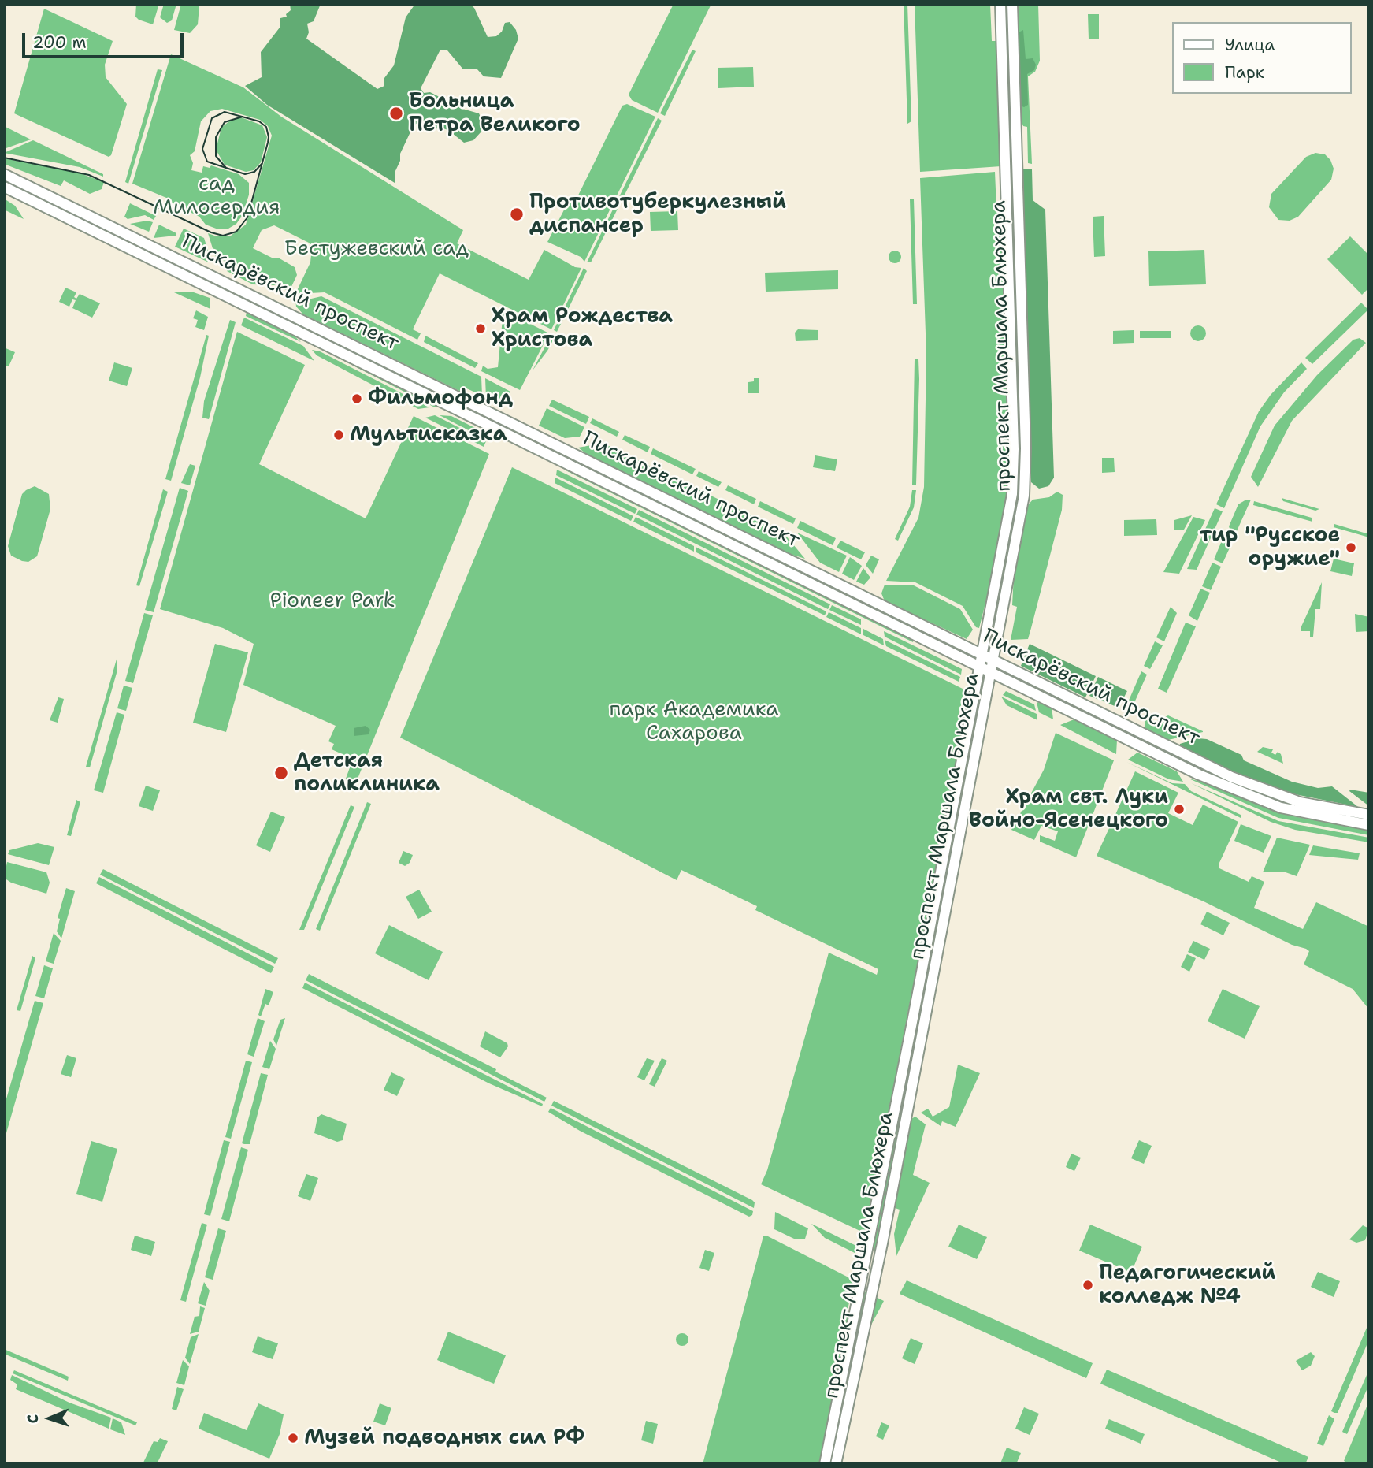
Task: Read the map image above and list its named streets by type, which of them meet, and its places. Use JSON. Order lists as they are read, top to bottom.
{
  "streets": {
    "main road": ["Пискарёвский проспект", "проспект Маршала Блюхера"]
  },
  "crossings": [
    ["Пискарёвский проспект", "проспект Маршала Блюхера"]
  ],
  "parks": [
    "сад Милосердия",
    "Бестужевский сад",
    "Pioneer Park",
    "парк Академика Сахарова"
  ],
  "places": [
    "Больница Петра Великого",
    "Противотуберкулезный диспансер",
    "Храм Рождества Христова",
    "Фильмофонд",
    "Мультисказка",
    "тир \"Русское оружие\"",
    "Детская поликлиника",
    "Храм свт. Луки Войно-Ясенецкого",
    "Педагогический колледж №4",
    "Музей подводных сил РФ"
  ],
  "legend": ["Улица", "Парк"],
  "scale_bar": "200 m",
  "north": "left"
}
